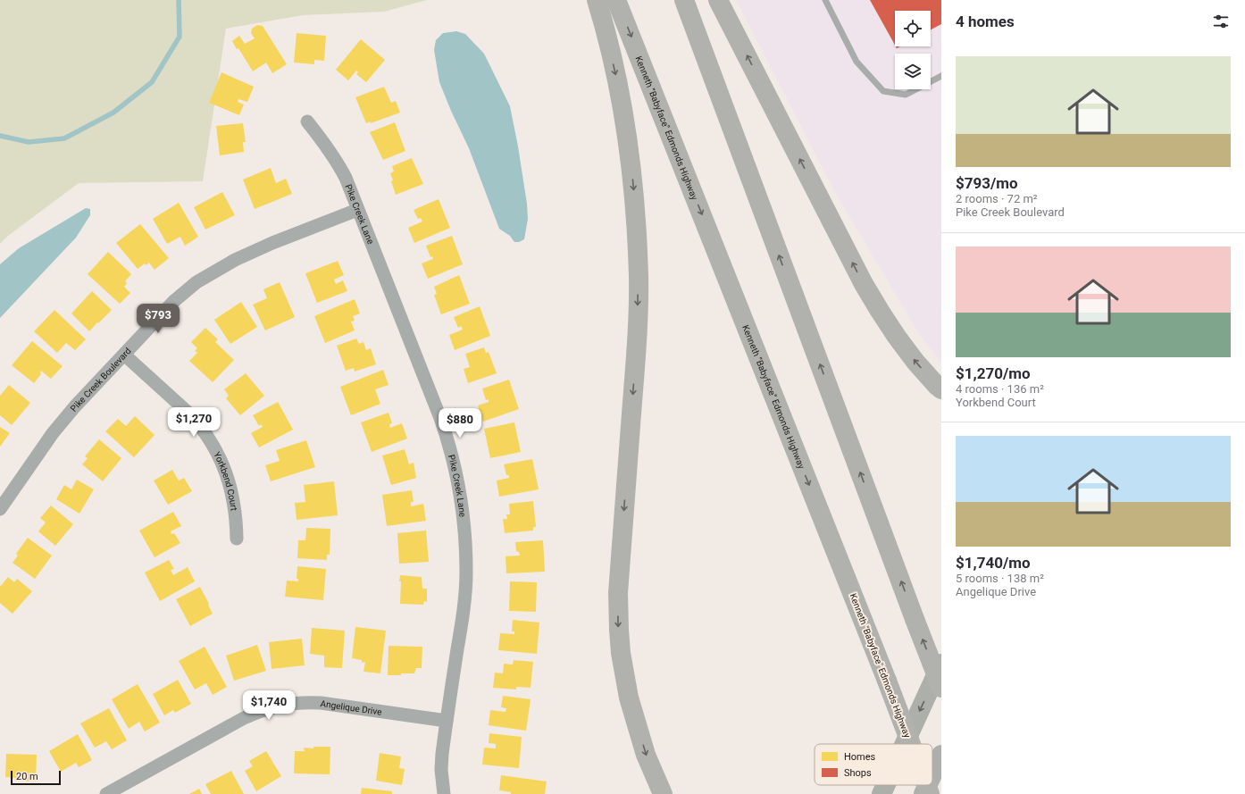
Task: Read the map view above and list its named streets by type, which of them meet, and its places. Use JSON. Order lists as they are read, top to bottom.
{
  "streets": {
    "highway": ["Kenneth \"Babyface\" Edmonds Highway"],
    "street": [
      "Pike Creek Lane",
      "Pike Creek Boulevard",
      "Yorkbend Court",
      "Angelique Drive"
    ]
  },
  "crossings": [
    ["Pike Creek Lane", "Pike Creek Boulevard"],
    ["Pike Creek Lane", "Angelique Drive"],
    ["Pike Creek Boulevard", "Yorkbend Court"]
  ],
  "legend": ["Homes", "Shops"],
  "scale_bar": "20 m",
  "page": {
    "heading": "4 homes",
    "list": [
      {
        "name": "$793/mo",
        "note": "2 rooms · 72 m² · Pike Creek Boulevard"
      },
      {
        "name": "$1,270/mo",
        "note": "4 rooms · 136 m² · Yorkbend Court"
      },
      {
        "name": "$1,740/mo",
        "note": "5 rooms · 138 m² · Angelique Drive"
      }
    ],
    "price": [
      "$793",
      "$1,270",
      "$880",
      "$1,740"
    ],
    "scale": "20 m"
  }
}
